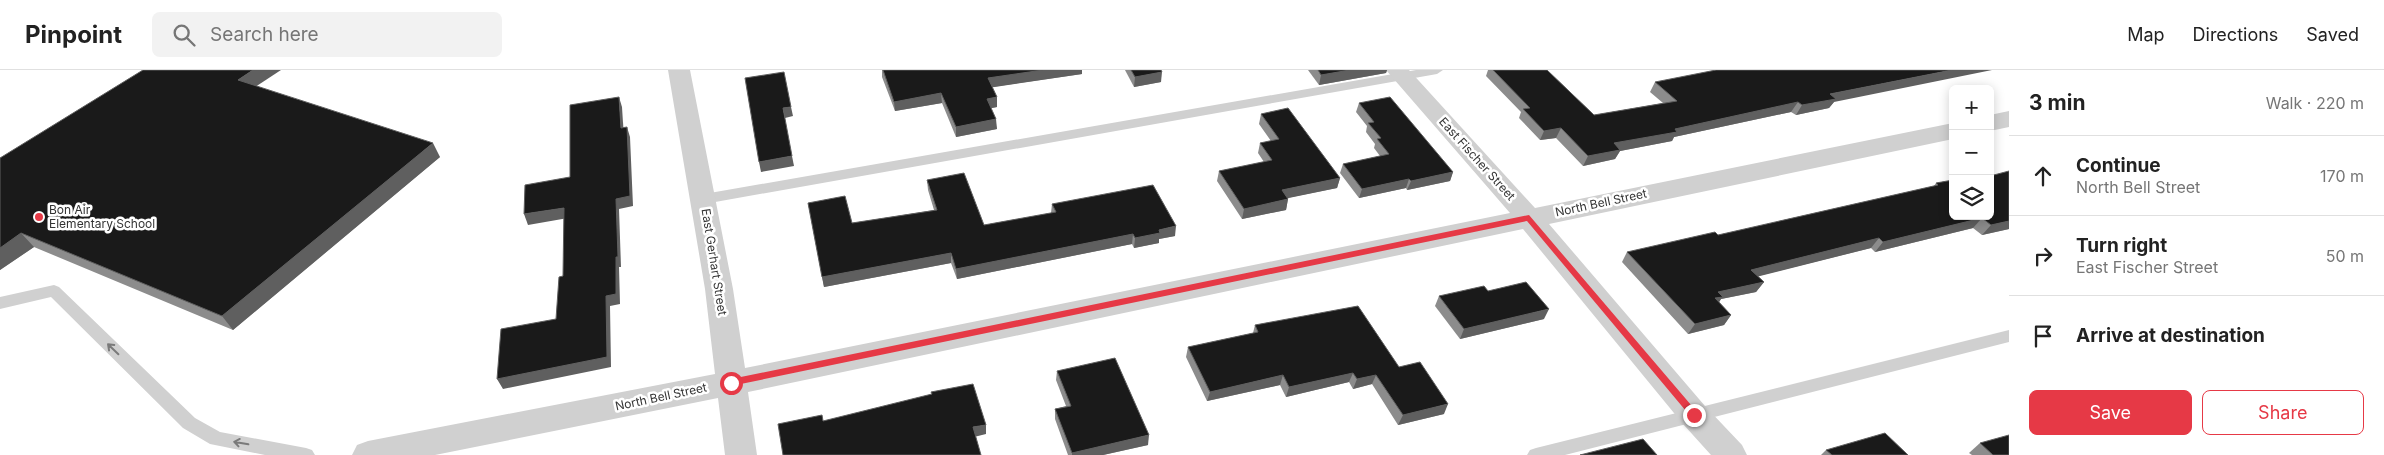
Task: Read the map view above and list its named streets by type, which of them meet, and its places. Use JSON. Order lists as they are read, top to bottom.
{
  "streets": {
    "street": ["East Fischer Street", "North Bell Street", "East Gerhart Street"]
  },
  "crossings": [
    ["East Fischer Street", "North Bell Street"],
    ["North Bell Street", "East Gerhart Street"]
  ],
  "places": ["Bon Air Elementary School"],
  "page": {
    "header": "Pinpoint",
    "search": "Search here",
    "nav": ["Map", "Directions", "Saved"],
    "heading": ["3 min", "Walk · 220 m"],
    "map_buttons": ["+", "−"],
    "list": [
      ["Continue", "North Bell Street", "170 m"],
      ["Turn right", "East Fischer Street", "50 m"],
      "Arrive at destination"
    ],
    "buttons": ["Save", "Share"]
  }
}
